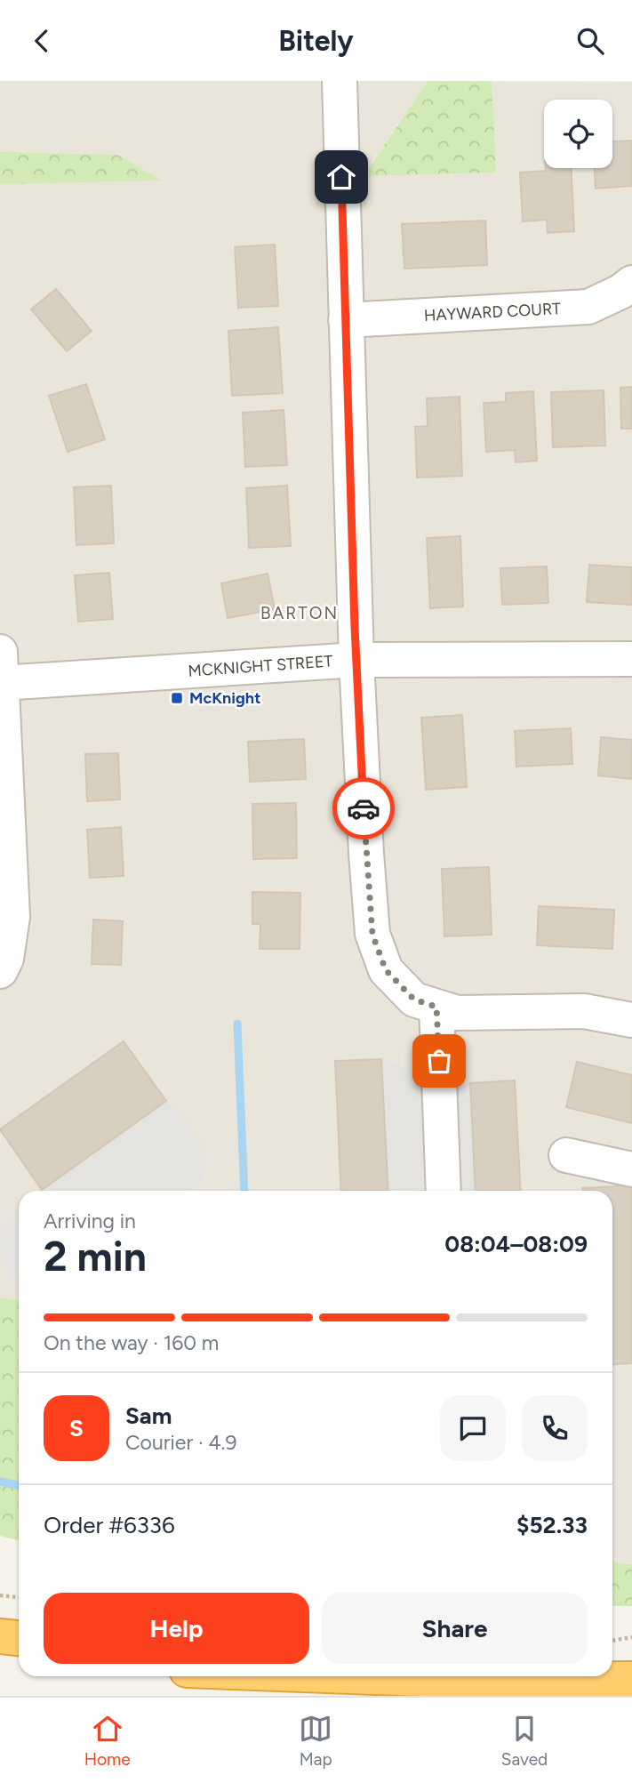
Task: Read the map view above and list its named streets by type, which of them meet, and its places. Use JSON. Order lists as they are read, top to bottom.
{
  "streets": {
    "street": ["HAYWARD COURT", "MCKNIGHT STREET"]
  },
  "districts": ["BARTON"],
  "places": {
    "transit": ["McKnight"]
  },
  "page": {
    "header": "Bitely",
    "heading": ["2 min", "Arriving in", "08:04–08:09"],
    "panel": [
      "Sam",
      "Courier · 4.9",
      "Order #6336",
      "$52.33"
    ],
    "bar": "On the way · 160 m",
    "round": "S",
    "buttons": ["Help", "Share"],
    "tabs": ["Home", "Map", "Saved"]
  }
}
